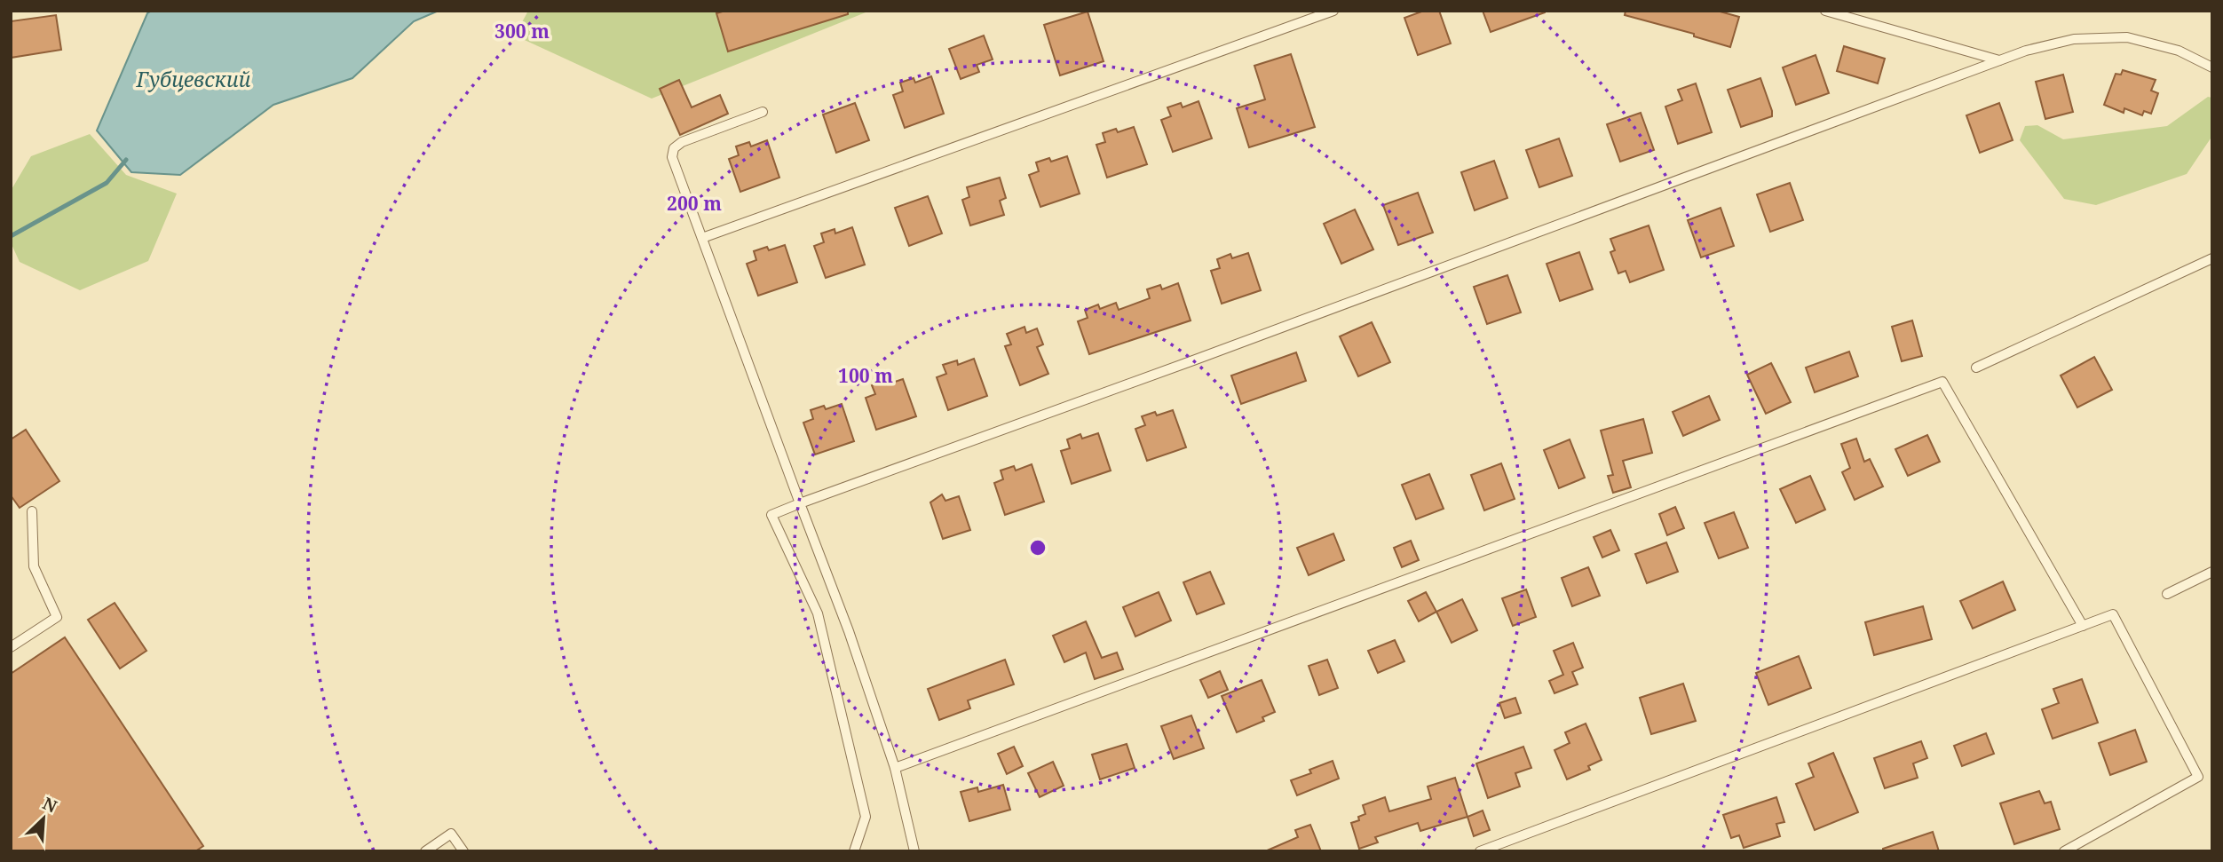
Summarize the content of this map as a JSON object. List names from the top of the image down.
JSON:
{
  "water": ["Губцевский"],
  "north": "top right",
  "rings": ["300 m", "200 m", "100 m"]
}
